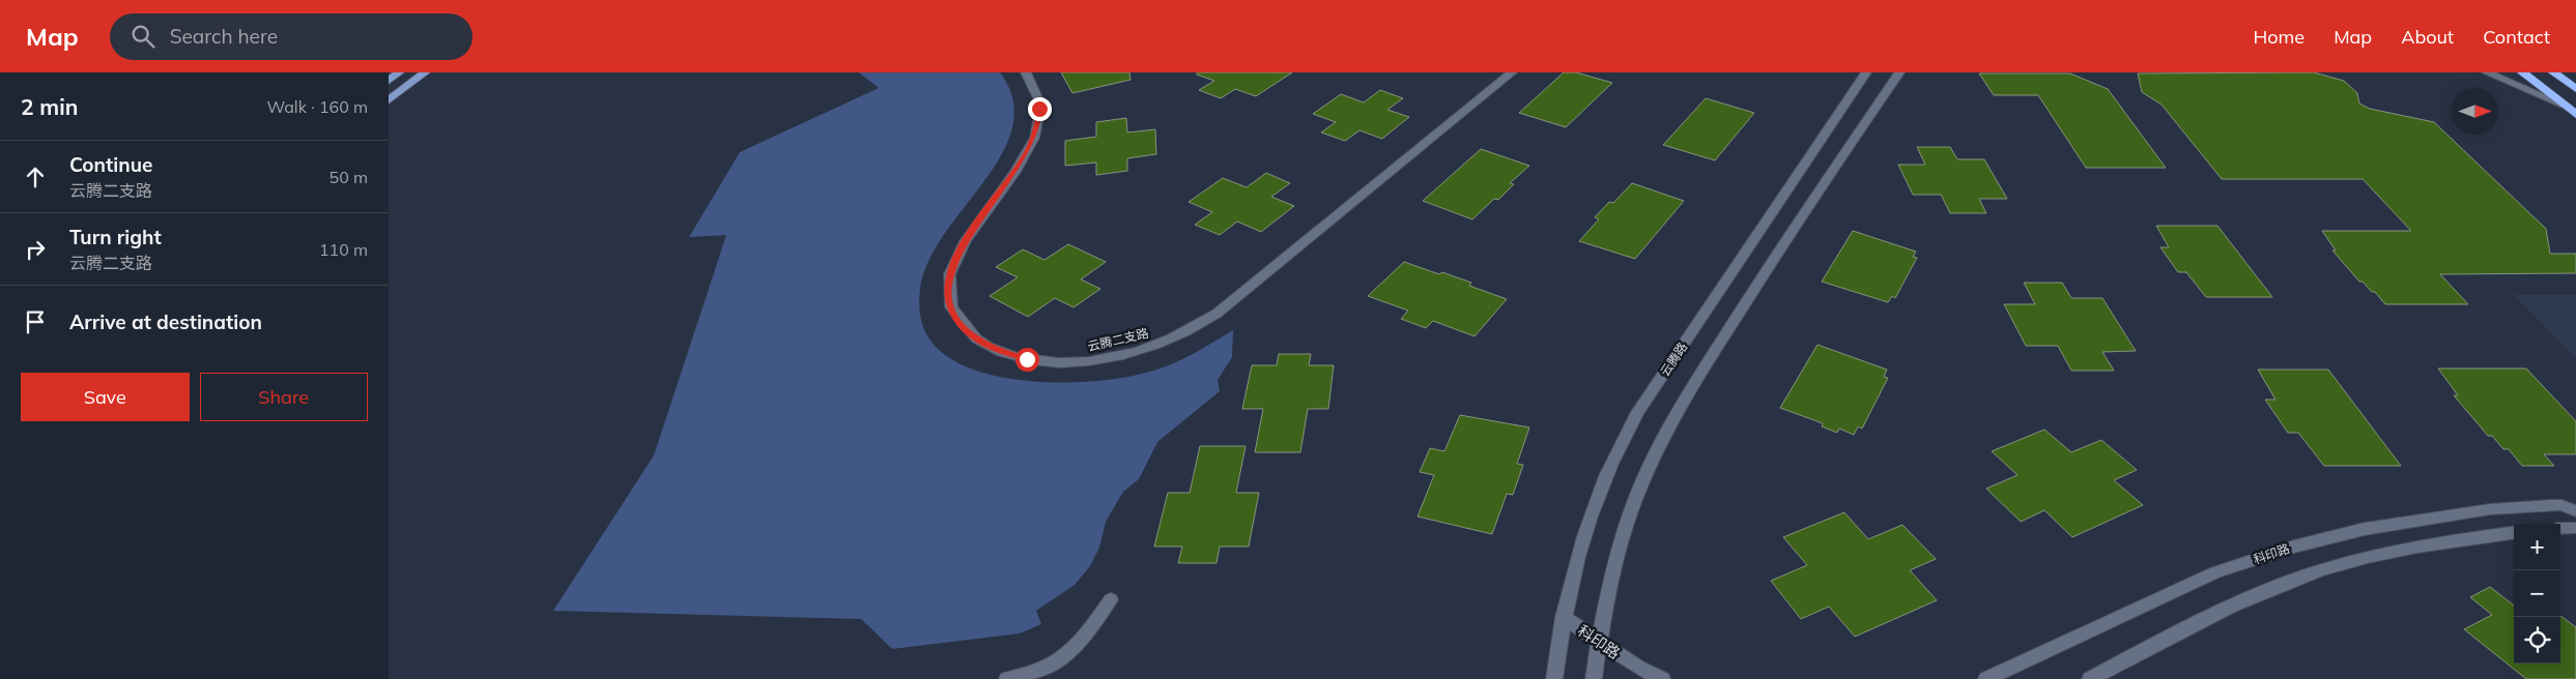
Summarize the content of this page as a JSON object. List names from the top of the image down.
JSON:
{
  "streets": {
    "street": ["云腾二支路", "云腾路", "科印路"]
  },
  "crossings": [
    ["云腾路", "科印路"]
  ],
  "north": "right",
  "page": {
    "header": "Map",
    "search": "Search here",
    "nav": [
      "Home",
      "Map",
      "About",
      "Contact"
    ],
    "heading": ["2 min", "Walk · 160 m"],
    "list": [
      ["Continue", "云腾二支路", "50 m"],
      ["Turn right", "云腾二支路", "110 m"],
      "Arrive at destination"
    ],
    "buttons": ["Save", "Share"],
    "map_buttons": ["+", "−"]
  }
}
